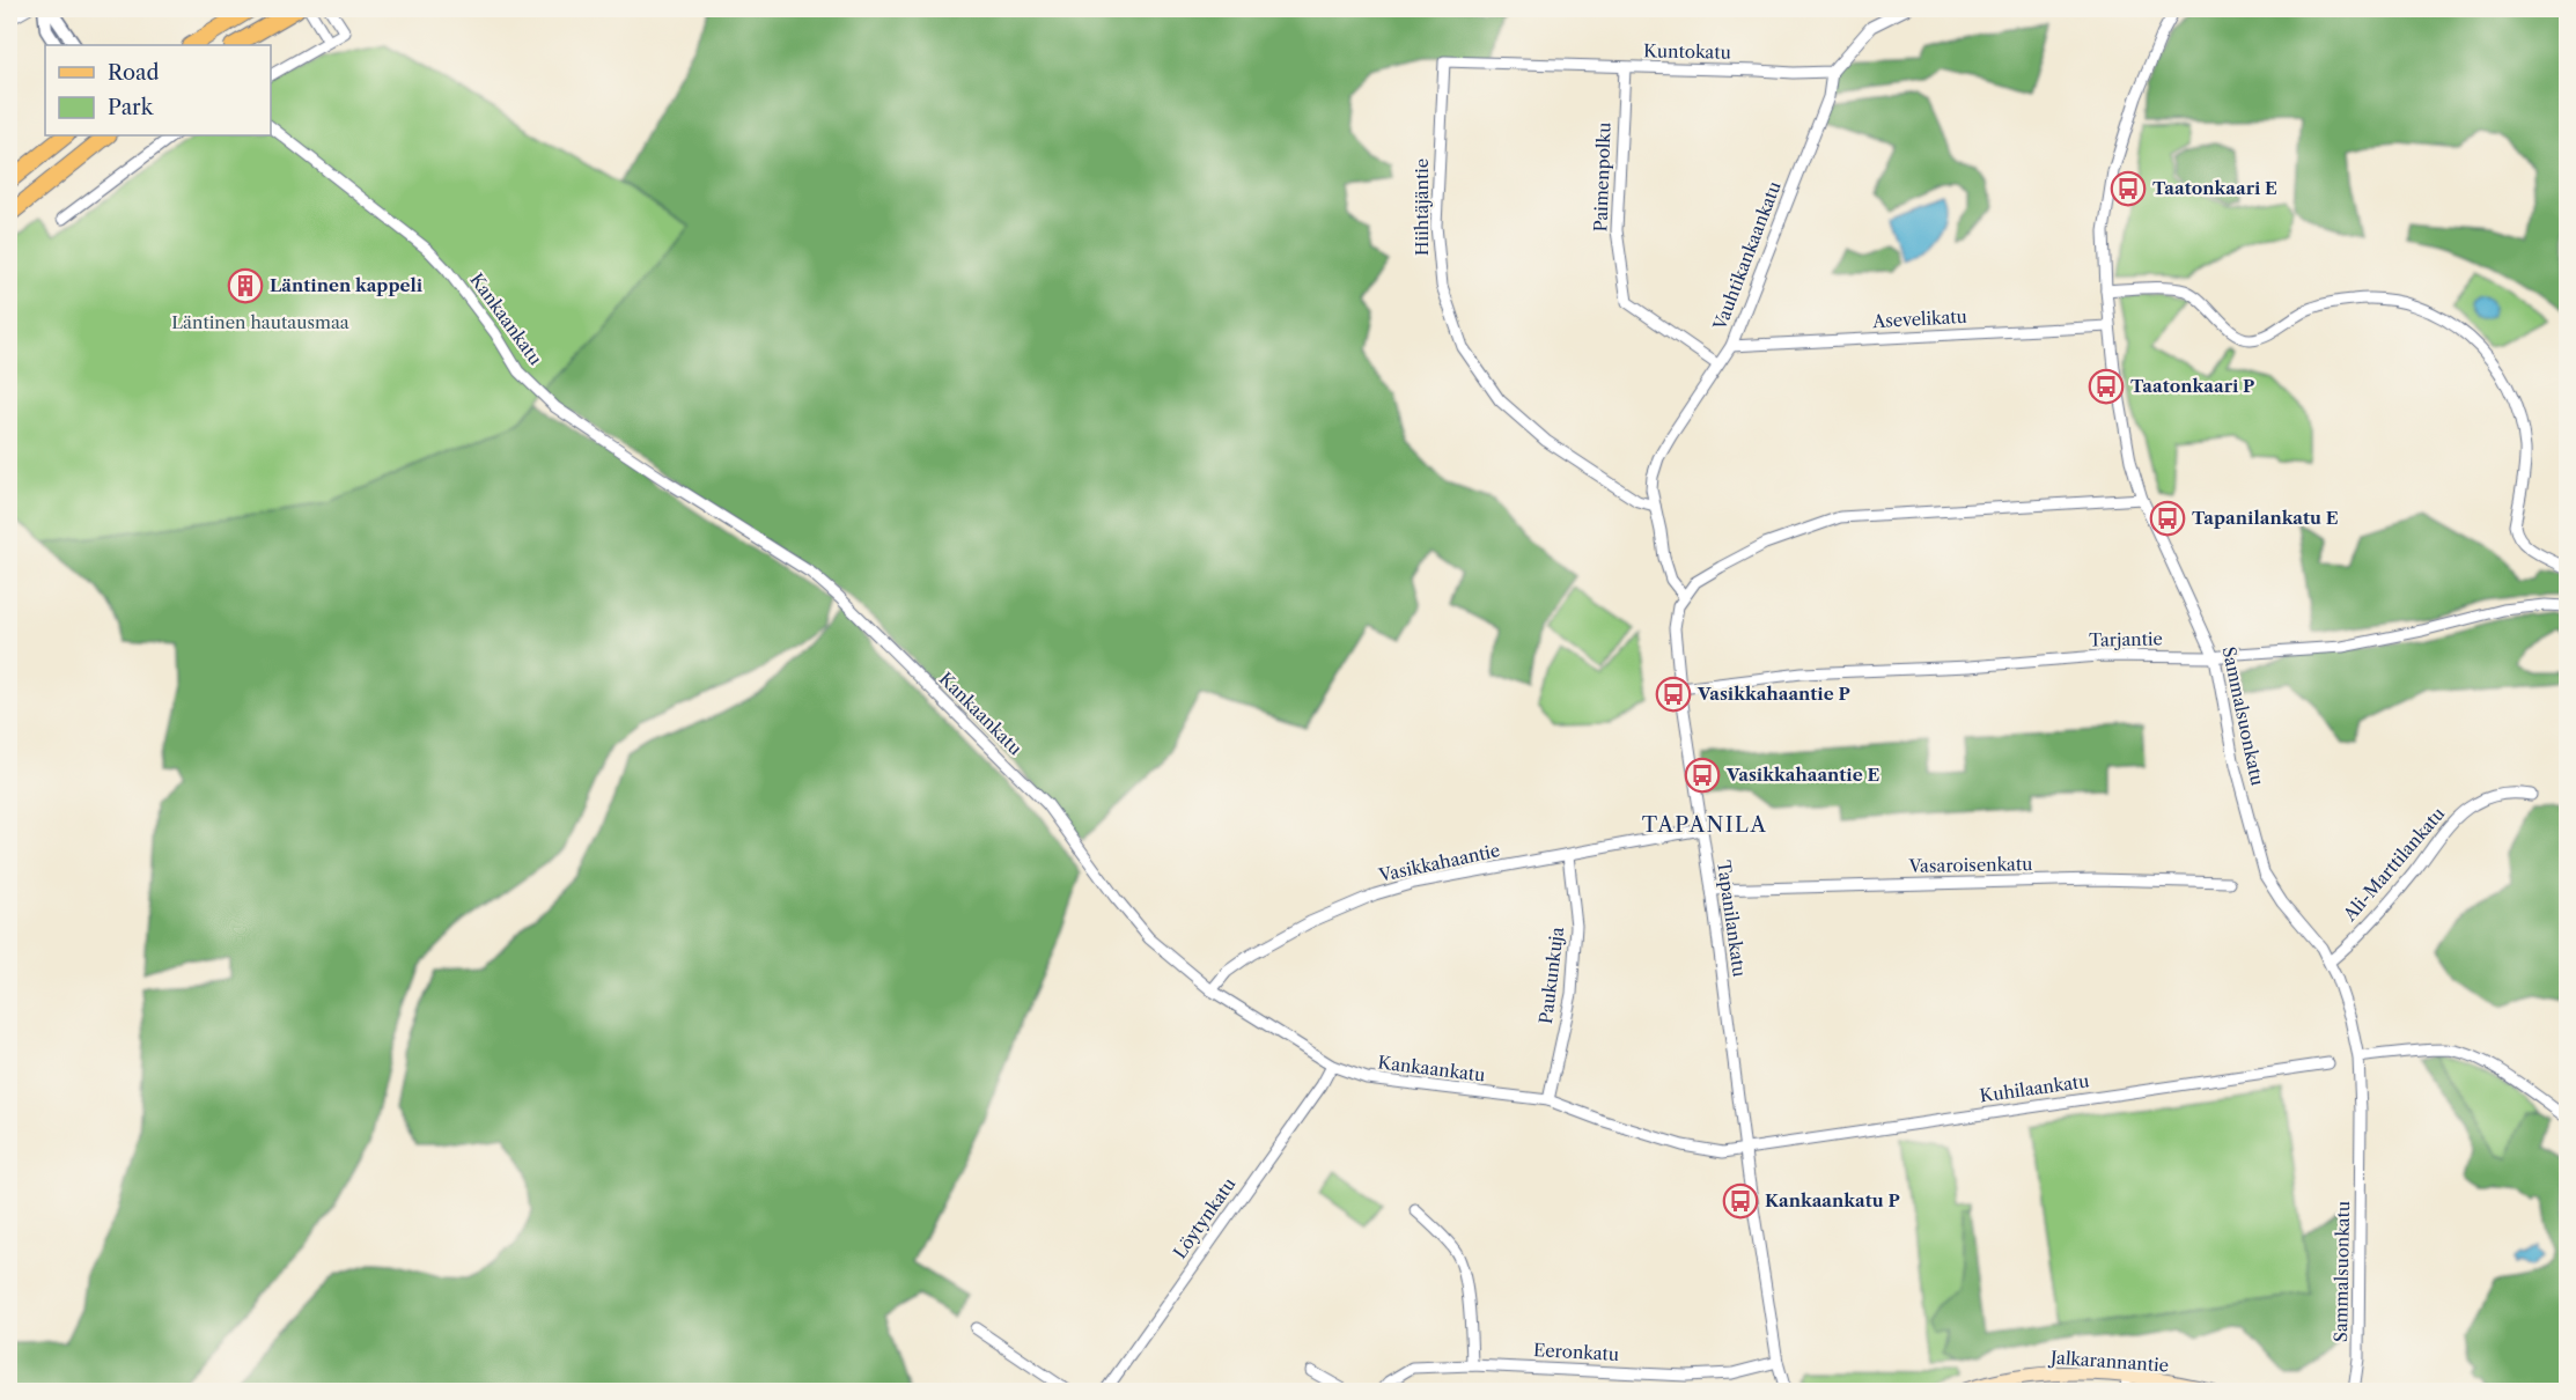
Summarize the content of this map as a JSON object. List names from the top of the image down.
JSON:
{
  "streets": {
    "main road": ["Jalkarannantie"],
    "street": [
      "Kuntokatu",
      "Paimenpolku",
      "Hiihtäjäntie",
      "Vauhtikankaankatu",
      "Kankaankatu",
      "Asevelikatu",
      "Tarjantie",
      "Sammalsuonkatu",
      "Vasikkahaantie",
      "Ali-Marttilankatu",
      "Vasaroisenkatu",
      "Tapanilankatu",
      "Paukunkuja",
      "Kuhilaankatu",
      "Löytynkatu",
      "Eeronkatu"
    ]
  },
  "crossings": [
    ["Kuntokatu", "Paimenpolku"],
    ["Kuntokatu", "Hiihtäjäntie"],
    ["Kuntokatu", "Vauhtikankaankatu"],
    ["Paimenpolku", "Vauhtikankaankatu"],
    ["Hiihtäjäntie", "Vauhtikankaankatu"],
    ["Vauhtikankaankatu", "Asevelikatu"],
    ["Vauhtikankaankatu", "Tapanilankatu"],
    ["Kankaankatu", "Vasikkahaantie"],
    ["Kankaankatu", "Tapanilankatu"],
    ["Kankaankatu", "Paukunkuja"],
    ["Kankaankatu", "Kuhilaankatu"],
    ["Kankaankatu", "Löytynkatu"],
    ["Asevelikatu", "Sammalsuonkatu"],
    ["Tarjantie", "Sammalsuonkatu"],
    ["Tarjantie", "Tapanilankatu"],
    ["Sammalsuonkatu", "Ali-Marttilankatu"],
    ["Vasikkahaantie", "Tapanilankatu"],
    ["Vasikkahaantie", "Paukunkuja"],
    ["Vasaroisenkatu", "Tapanilankatu"],
    ["Tapanilankatu", "Kuhilaankatu"],
    ["Tapanilankatu", "Eeronkatu"]
  ],
  "districts": ["TAPANILA"],
  "parks": ["Läntinen hautausmaa"],
  "places": {
    "bus stop": [
      "Taatonkaari E",
      "Taatonkaari P",
      "Tapanilankatu E",
      "Vasikkahaantie P",
      "Vasikkahaantie E",
      "Kankaankatu P"
    ],
    "building": ["Läntinen kappeli"]
  },
  "legend": ["Road", "Park"]
}
